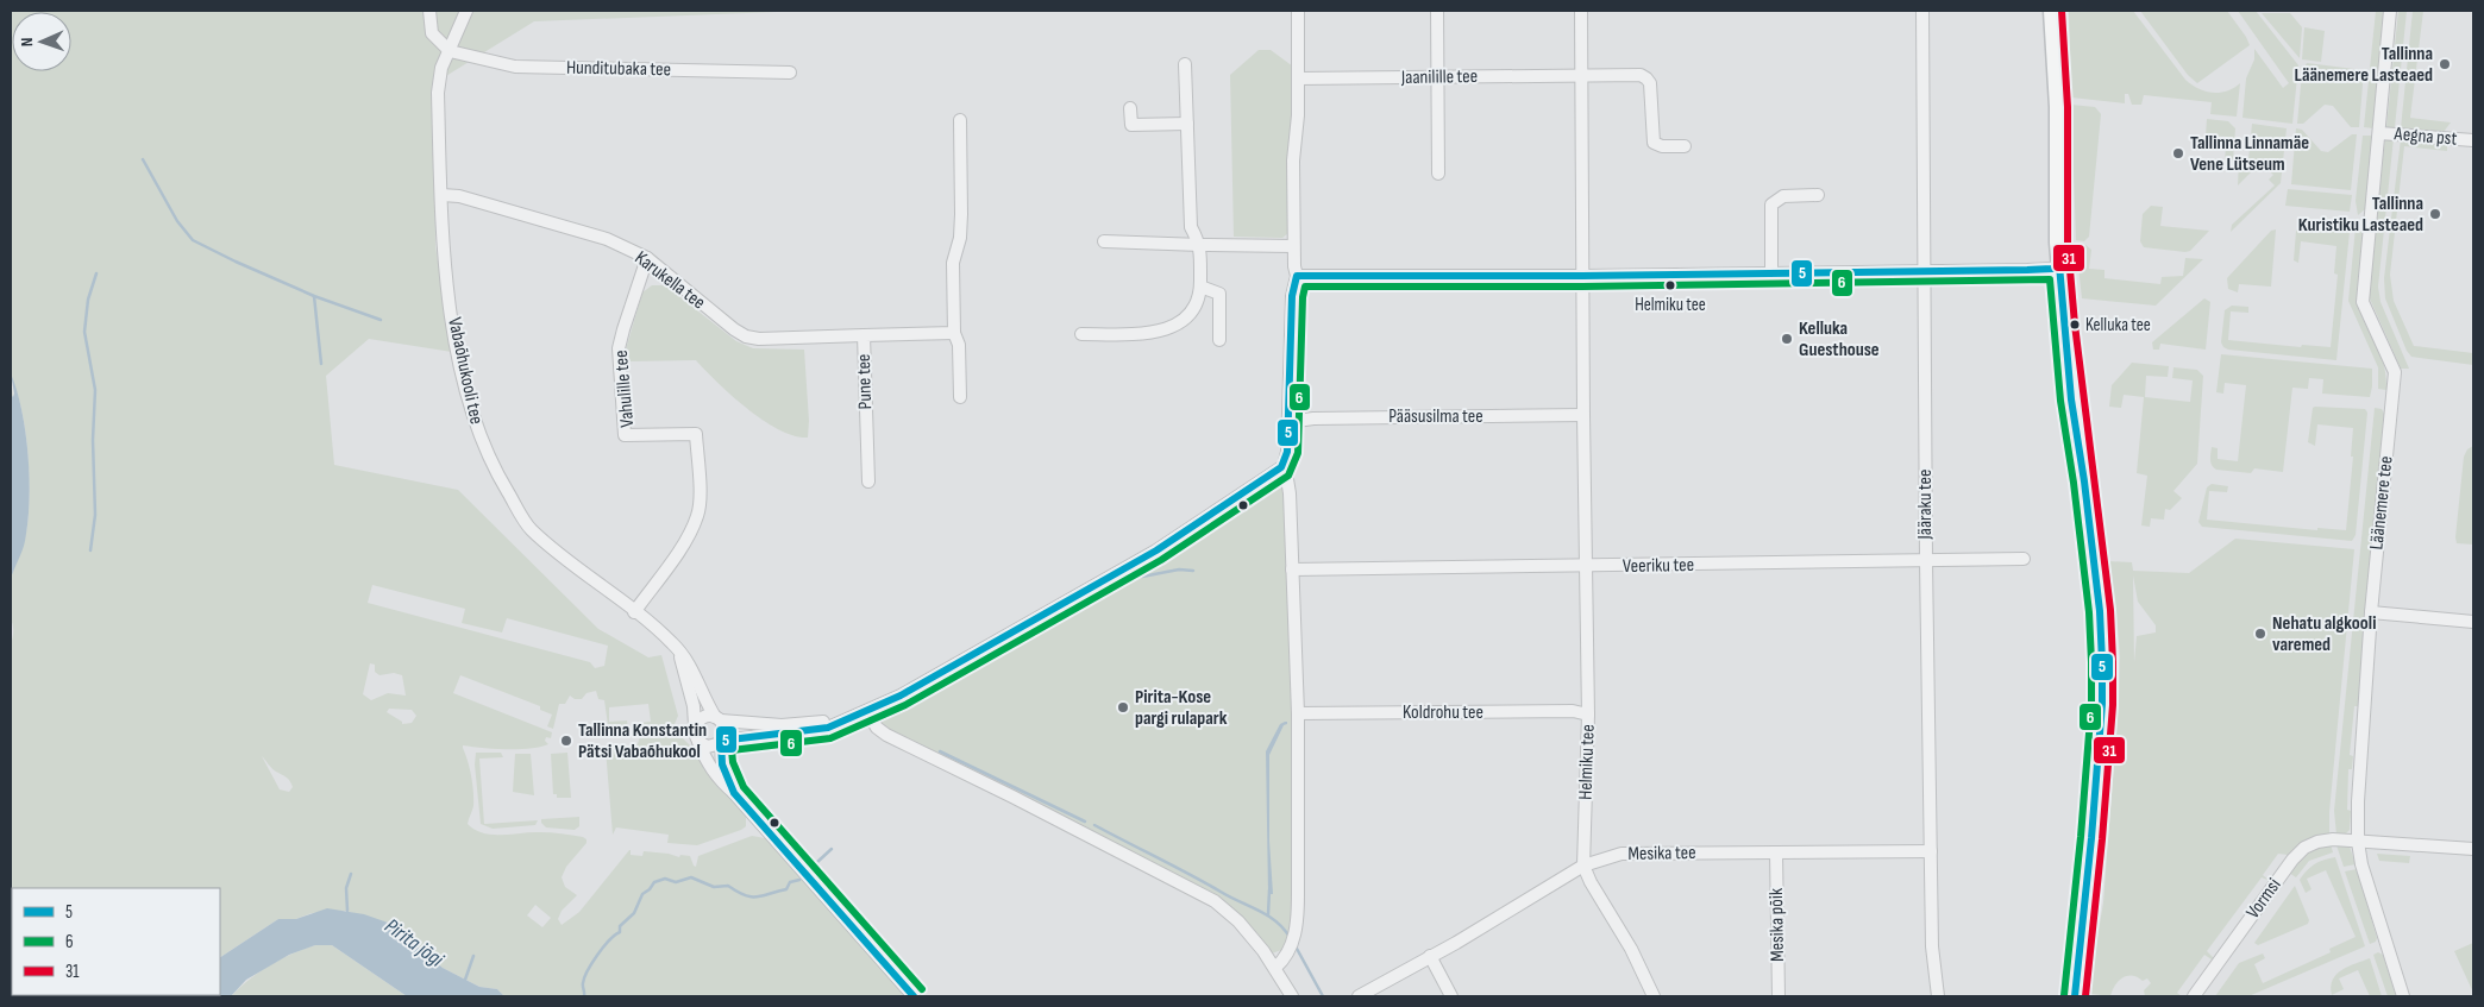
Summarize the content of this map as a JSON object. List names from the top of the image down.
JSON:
{
  "streets": {
    "street": [
      "Hunditubaka tee",
      "Jaanilille tee",
      "Aegna pst",
      "Karukella tee",
      "Vabaõhukooli tee",
      "Pune tee",
      "Vahulille tee",
      "Pääsusilma tee",
      "Läänemere tee",
      "Jääraku tee",
      "Veeriku tee",
      "Koldrohu tee",
      "Helmiku tee",
      "Mesika tee",
      "Vormsi",
      "Mesika põik"
    ]
  },
  "crossings": [
    ["Hunditubaka tee", "Vabaõhukooli tee"],
    ["Jaanilille tee", "Helmiku tee"],
    ["Aegna pst", "Läänemere tee"],
    ["Karukella tee", "Vabaõhukooli tee"],
    ["Karukella tee", "Pune tee"],
    ["Karukella tee", "Vahulille tee"],
    ["Vabaõhukooli tee", "Vahulille tee"],
    ["Pääsusilma tee", "Helmiku tee"],
    ["Läänemere tee", "Vormsi"],
    ["Jääraku tee", "Veeriku tee"],
    ["Jääraku tee", "Mesika tee"],
    ["Veeriku tee", "Helmiku tee"],
    ["Koldrohu tee", "Helmiku tee"],
    ["Helmiku tee", "Mesika tee"],
    ["Mesika tee", "Mesika põik"]
  ],
  "water": ["Pirita jõgi"],
  "places": [
    "Tallinna Läänemere Lasteaed",
    "Tallinna Linnamäe Vene Lütseum",
    "Tallinna Kuristiku Lasteaed",
    "Helmiku tee",
    "Kelluka tee",
    "Kelluka Guesthouse",
    "Nehatu algkooli varemed",
    "Pirita-Kose pargi rulapark",
    "Tallinna Konstantin Pätsi Vabaõhukool"
  ],
  "lines": ["transit line 31", "transit line 5", "transit line 6"],
  "legend": ["5", "6", "31"],
  "north": "left"
}
